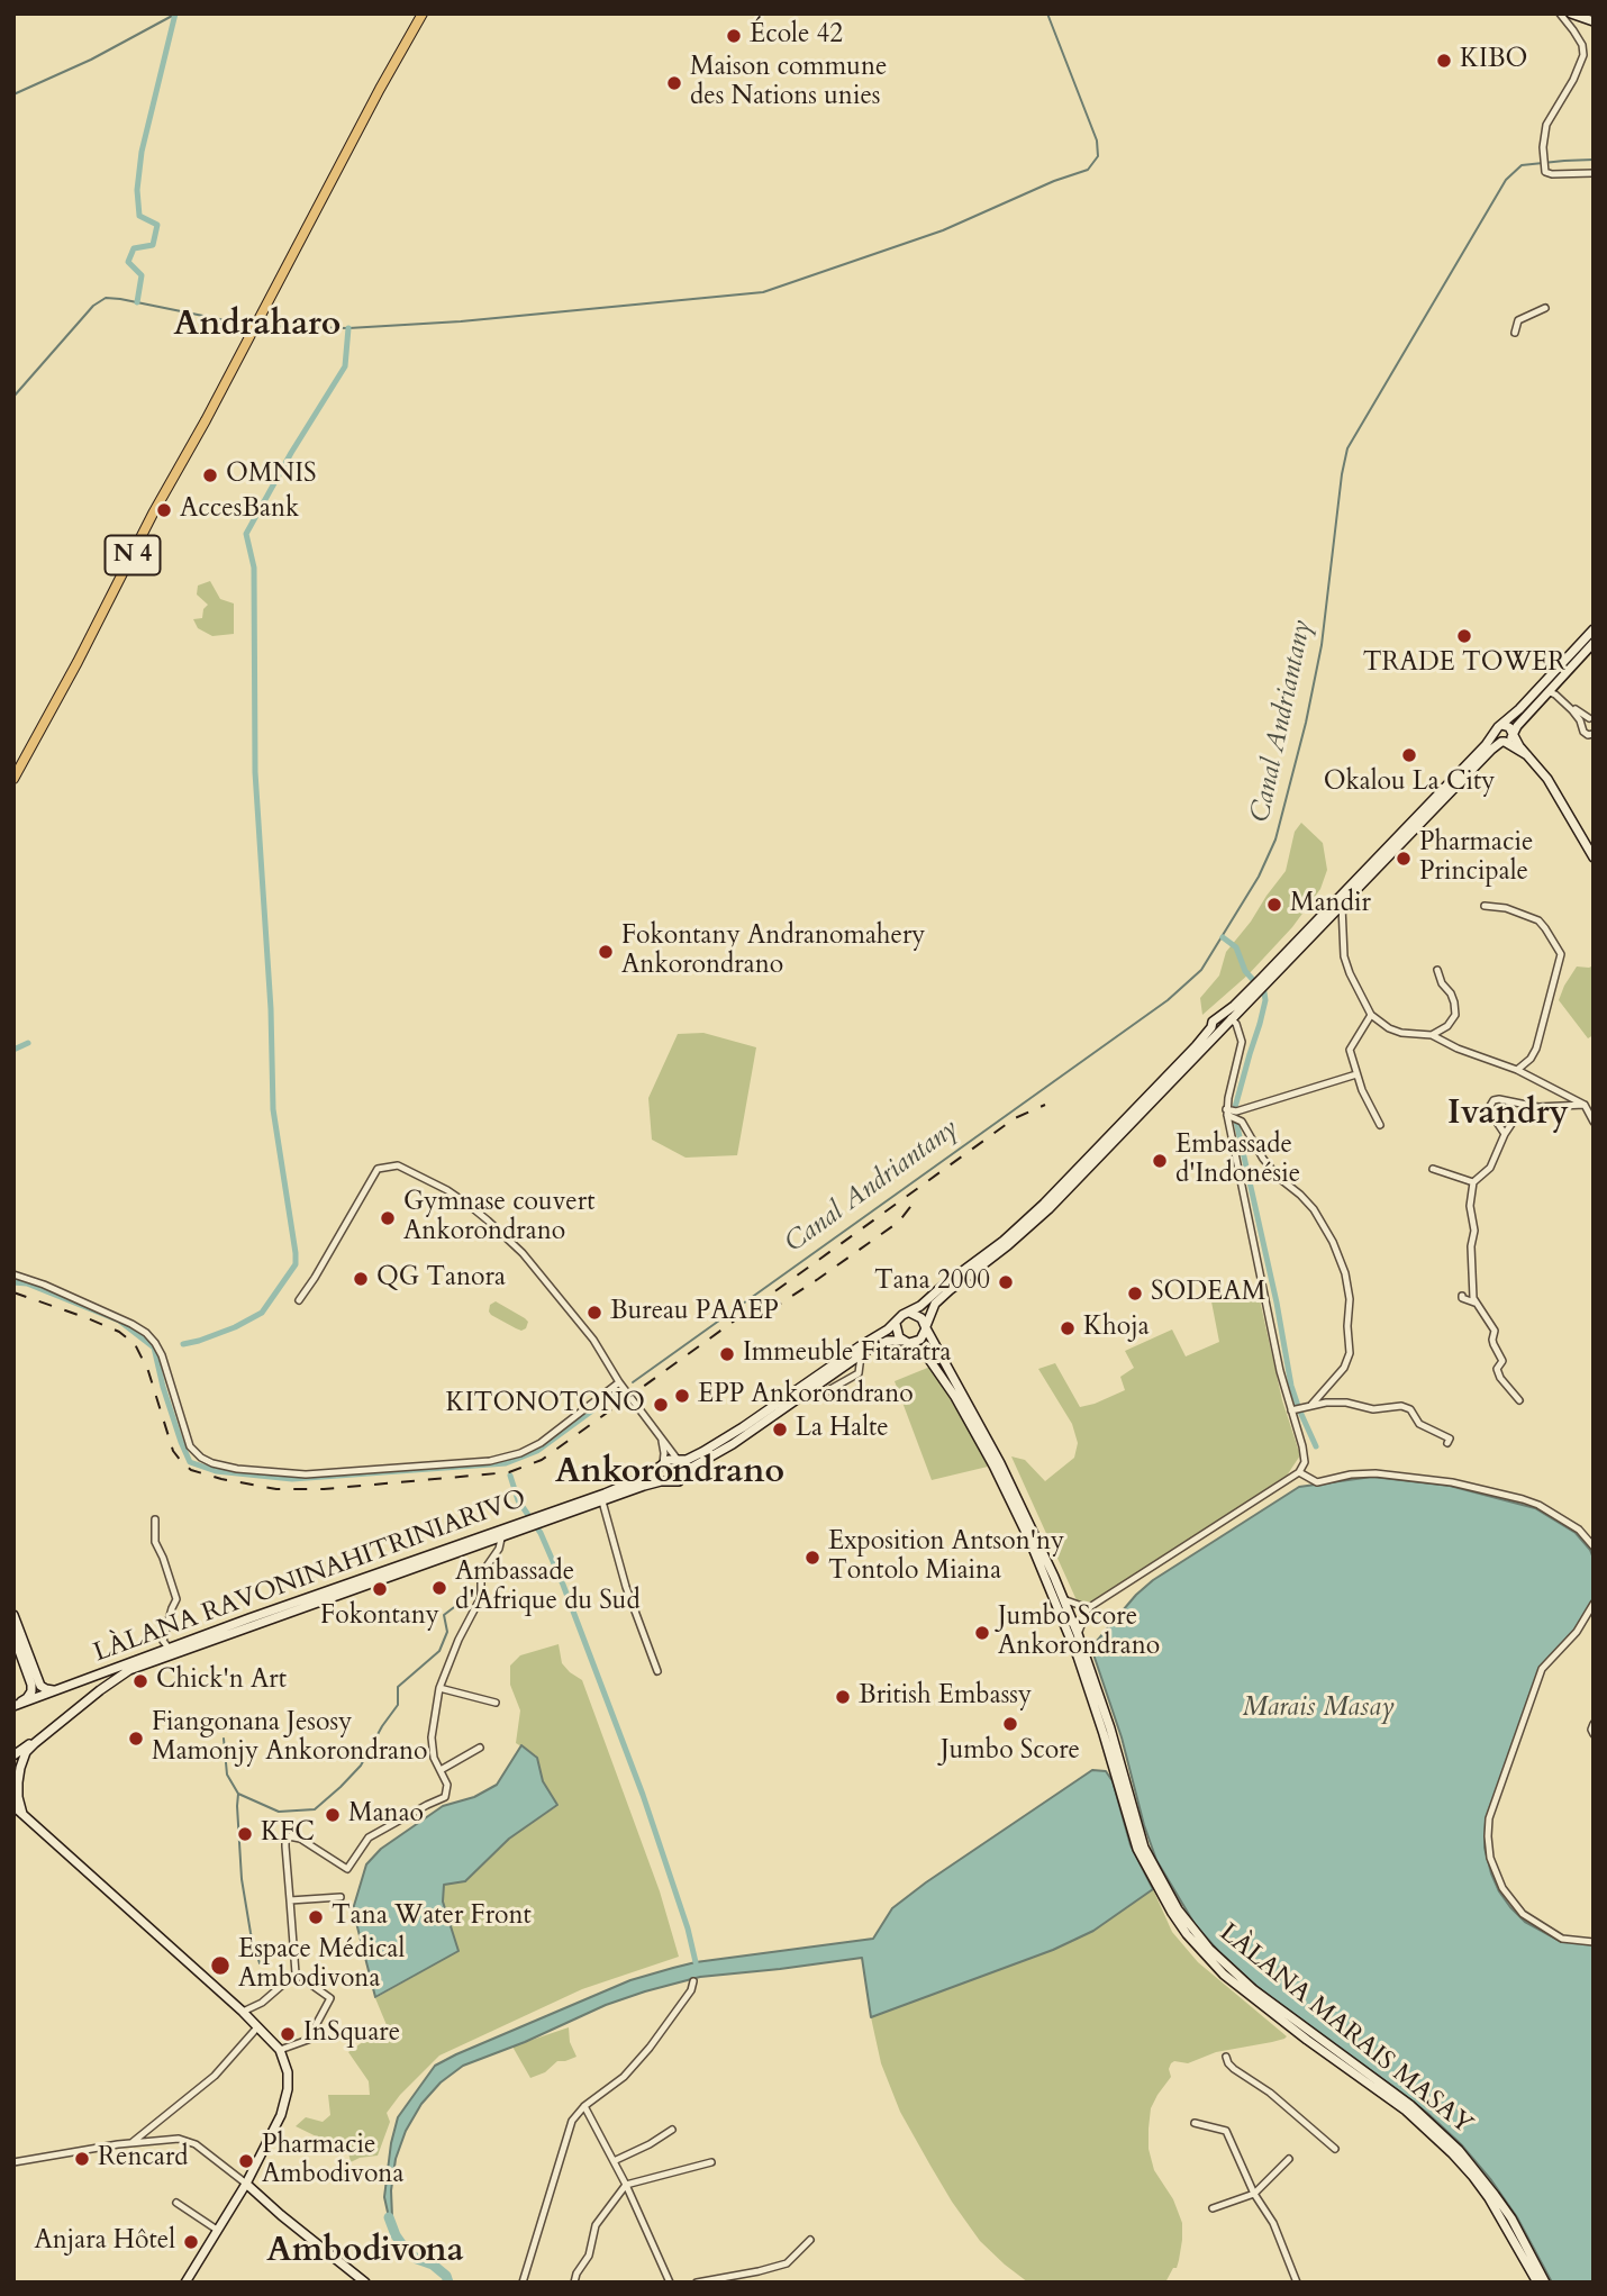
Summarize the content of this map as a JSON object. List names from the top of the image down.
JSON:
{
  "streets": {
    "main road": ["N 4", "LÀLANA RAVONINAHITRINIARIVO", "LÀLANA MARAIS MASAY"]
  },
  "crossings": [
    ["LÀLANA RAVONINAHITRINIARIVO", "LÀLANA MARAIS MASAY"]
  ],
  "districts": [
    "Andraharo",
    "Ivandry",
    "Ankorondrano",
    "Ambodivona"
  ],
  "water": ["Canal Andriantany", "Marais Masay"],
  "places": [
    "École 42",
    "KIBO",
    "Maison commune des Nations unies",
    "OMNIS",
    "AccesBank",
    "TRADE TOWER",
    "Okalou La City",
    "Pharmacie Principale",
    "Mandir",
    "Fokontany Andranomahery Ankorondrano",
    "Embassade d'Indonésie",
    "Gymnase couvert Ankorondrano",
    "QG Tanora",
    "Tana 2000",
    "SODEAM",
    "Bureau PAAEP",
    "Khoja",
    "Immeuble Fitaratra",
    "EPP Ankorondrano",
    "KITONOTONO",
    "La Halte",
    "Exposition Antson'ny Tontolo Miaina",
    "Ambassade d'Afrique du Sud",
    "Fokontany",
    "Jumbo Score Ankorondrano",
    "Chick'n Art",
    "British Embassy",
    "Jumbo Score",
    "Fiangonana Jesosy Mamonjy Ankorondrano",
    "Manao",
    "KFC",
    "Tana Water Front",
    "Espace Médical Ambodivona",
    "InSquare",
    "Rencard",
    "Pharmacie Ambodivona",
    "Anjara Hôtel"
  ]
}
